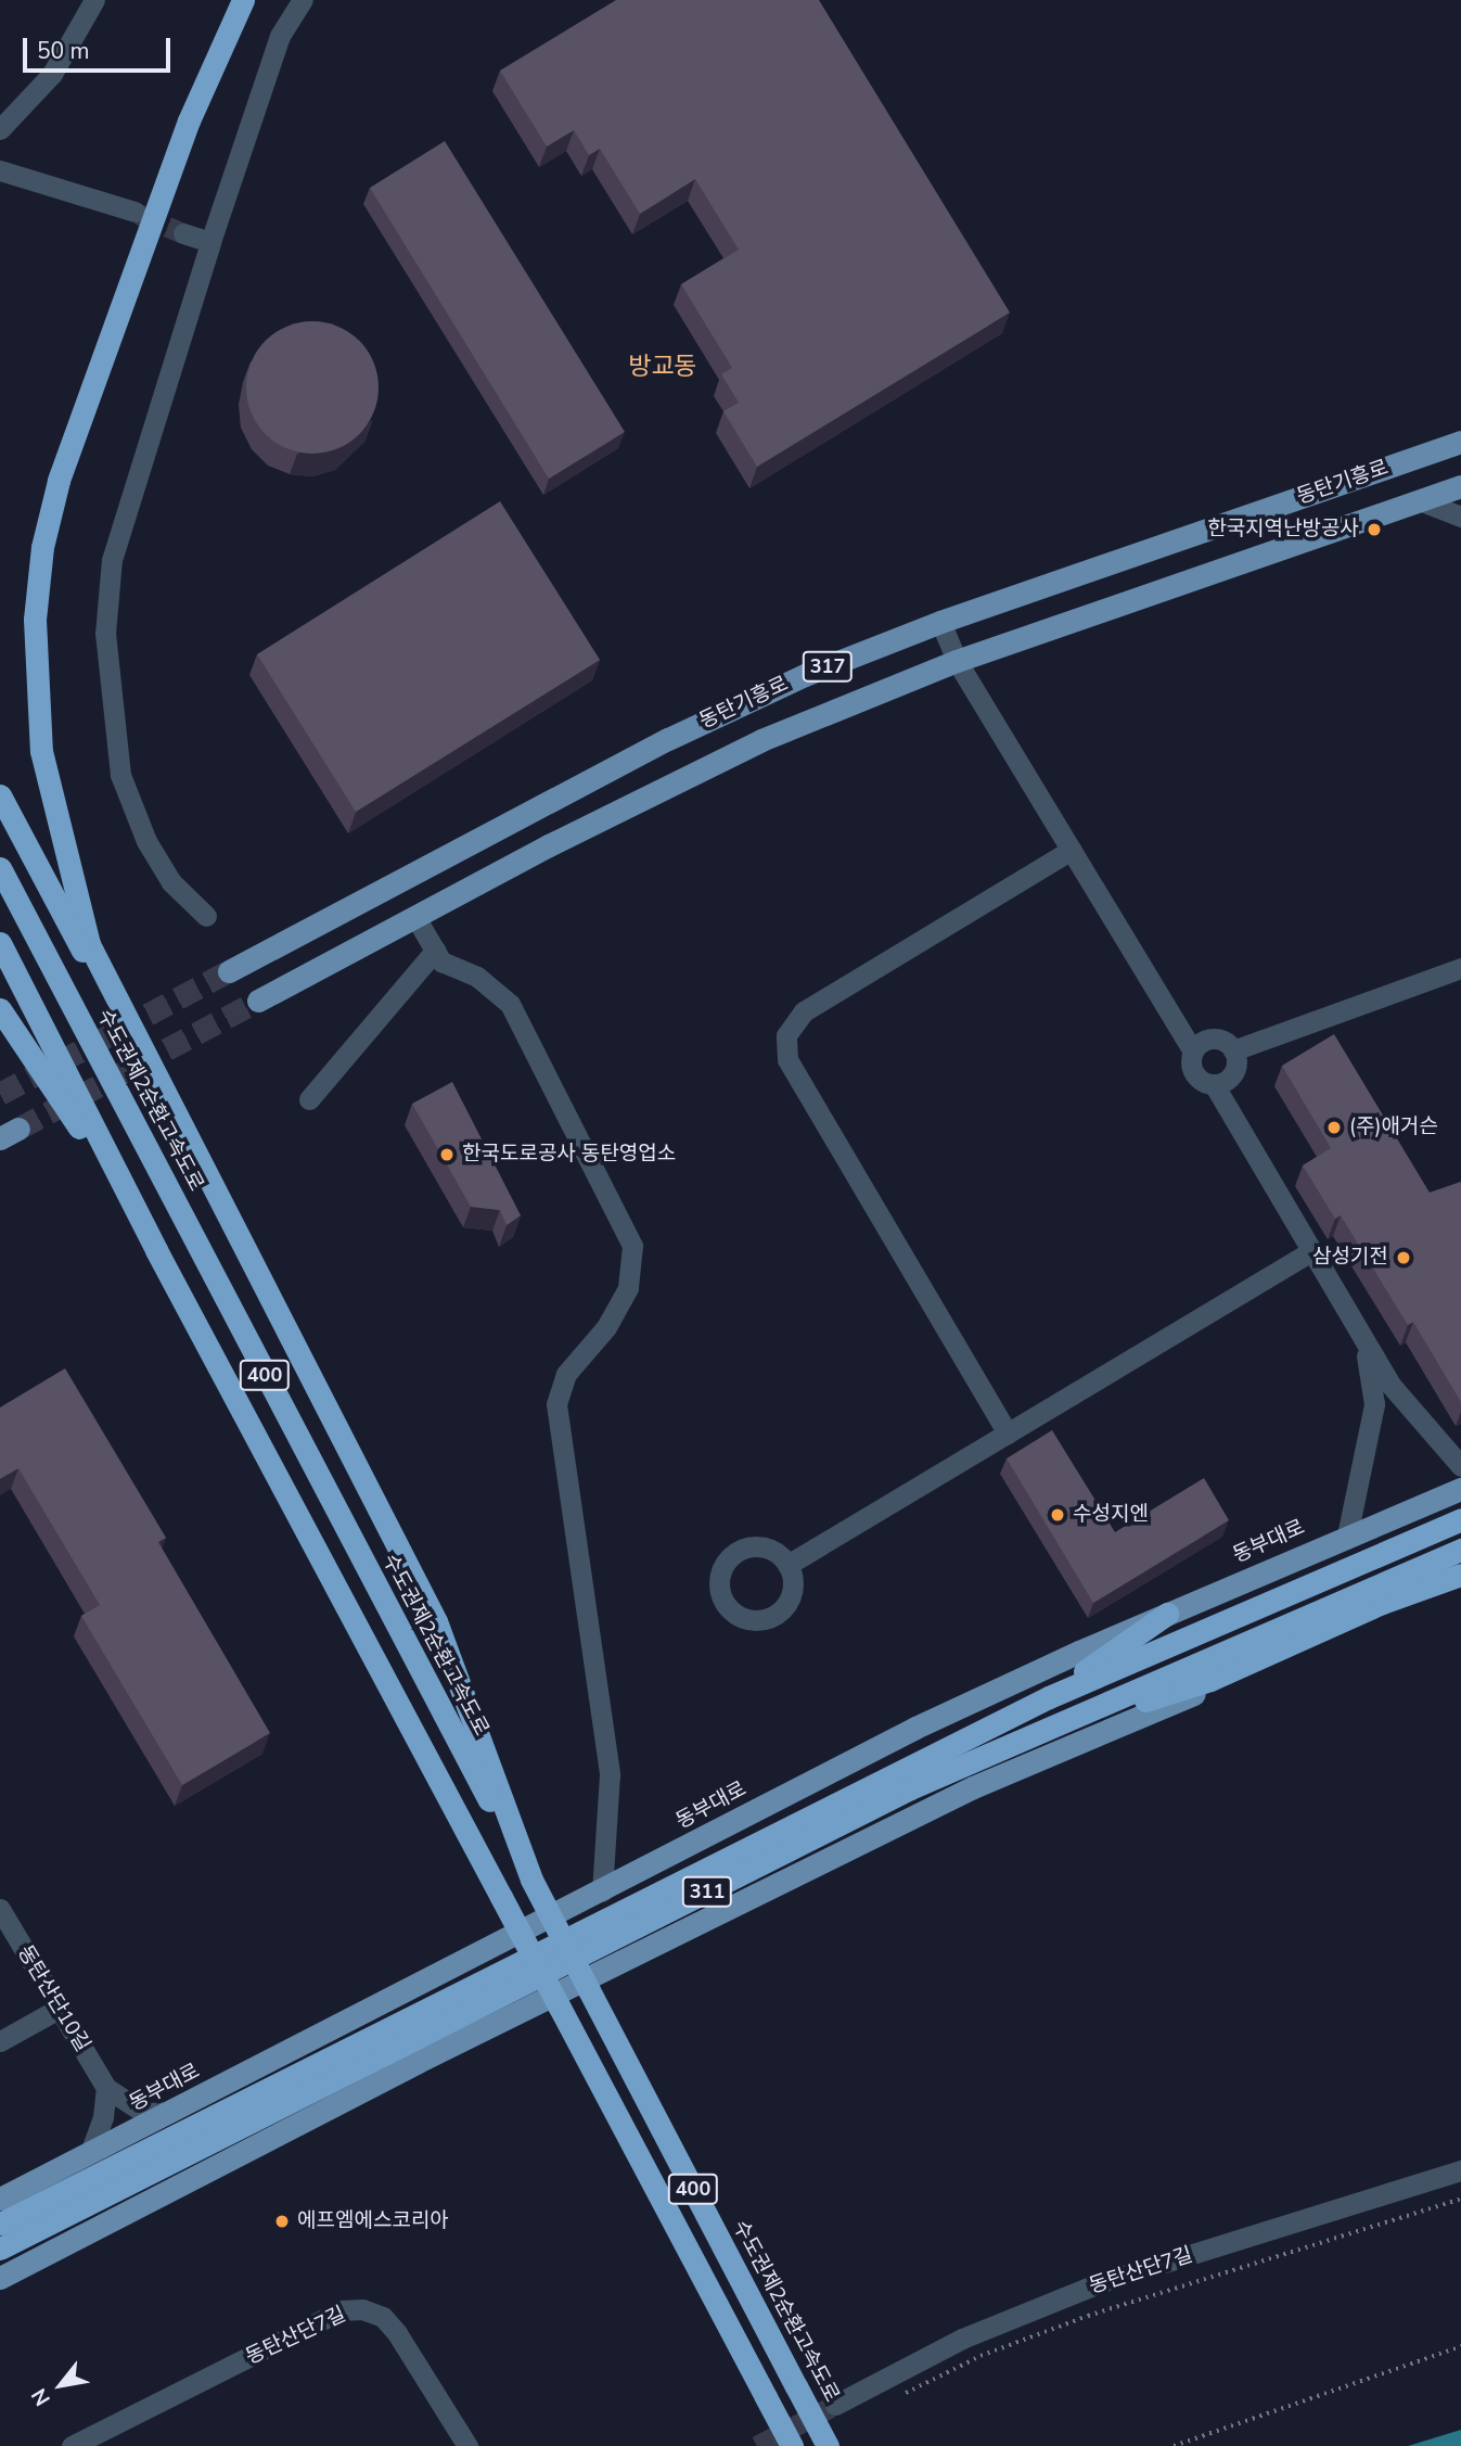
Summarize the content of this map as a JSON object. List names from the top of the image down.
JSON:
{
  "streets": {
    "highway": ["수도권제2순환고속도로", "400", "311"],
    "main road": ["동탄기흥로", "317", "동부대로"],
    "street": ["동탄산단10길", "동탄산단7길"]
  },
  "districts": ["방교동"],
  "places": [
    "한국지역난방공사",
    "(주)애거슨",
    "한국도로공사 동탄영업소",
    "삼성기전",
    "수성지엔",
    "에프엠에스코리아"
  ],
  "scale_bar": "50 m",
  "north": "bottom left"
}
